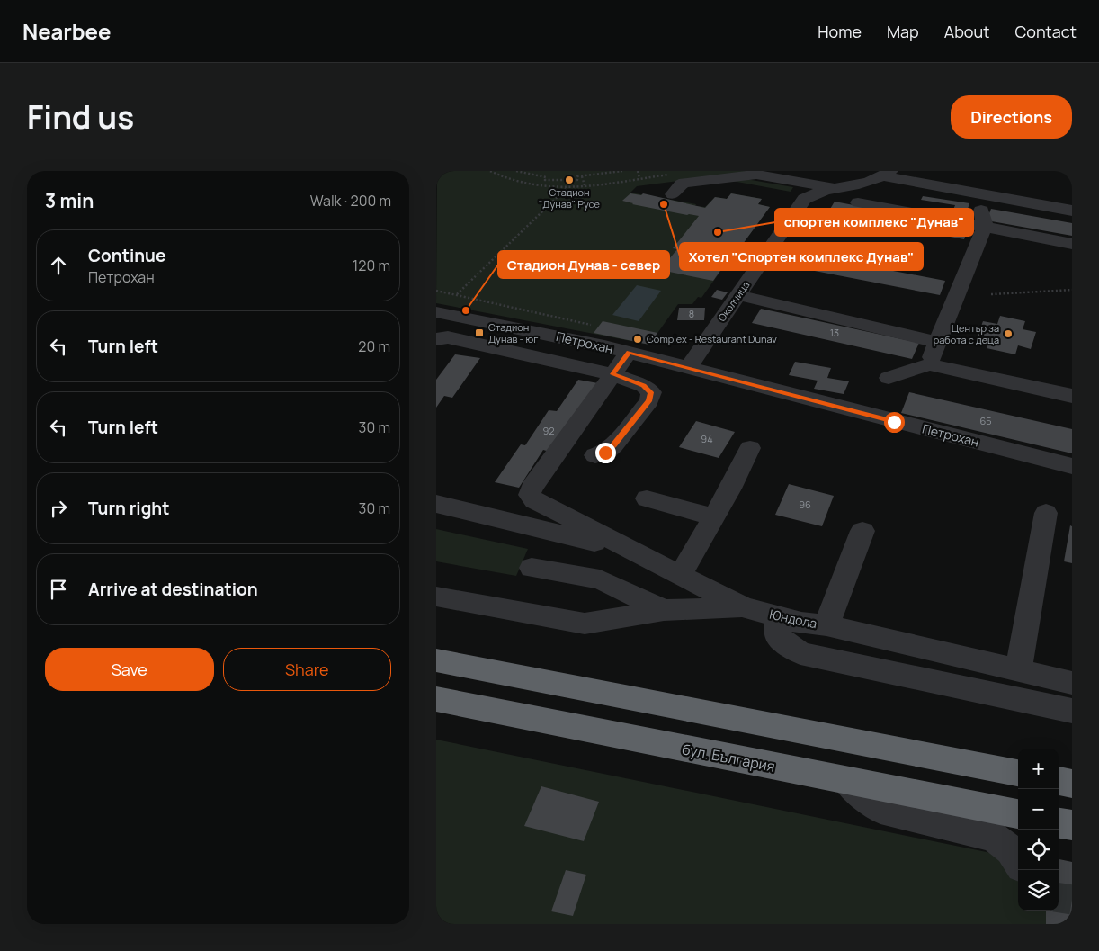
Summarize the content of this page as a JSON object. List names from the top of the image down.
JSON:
{
  "streets": {
    "highway": ["бул. България"],
    "street": ["Околчица", "Петрохан", "Юндола"]
  },
  "crossings": [
    ["Околчица", "Петрохан"]
  ],
  "places": {
    "other": [
      "Стадион \"Дунав\" Русе",
      "Хотел \"Спортен комплекс Дунав\"",
      "спортен комплекс \"Дунав\"",
      "Стадион Дунав - север",
      "Център за работа с деца",
      "Complex - Restaurant Dunav"
    ],
    "transit": ["Стадион Дунав - юг"]
  },
  "house_numbers": [
    "8",
    "13",
    "65",
    "92",
    "94",
    "96"
  ],
  "page": {
    "header": "Nearbee",
    "nav": [
      "Home",
      "Map",
      "About",
      "Contact"
    ],
    "title": "Find us",
    "buttons": [
      "Directions",
      ["Save", "Share"]
    ],
    "heading": ["3 min", "Walk · 200 m"],
    "list": [
      ["Continue", "Петрохан", "120 m"],
      ["Turn left", "20 m"],
      ["Turn left", "30 m"],
      ["Turn right", "30 m"],
      "Arrive at destination"
    ],
    "map_buttons": ["+", "−"]
  }
}
